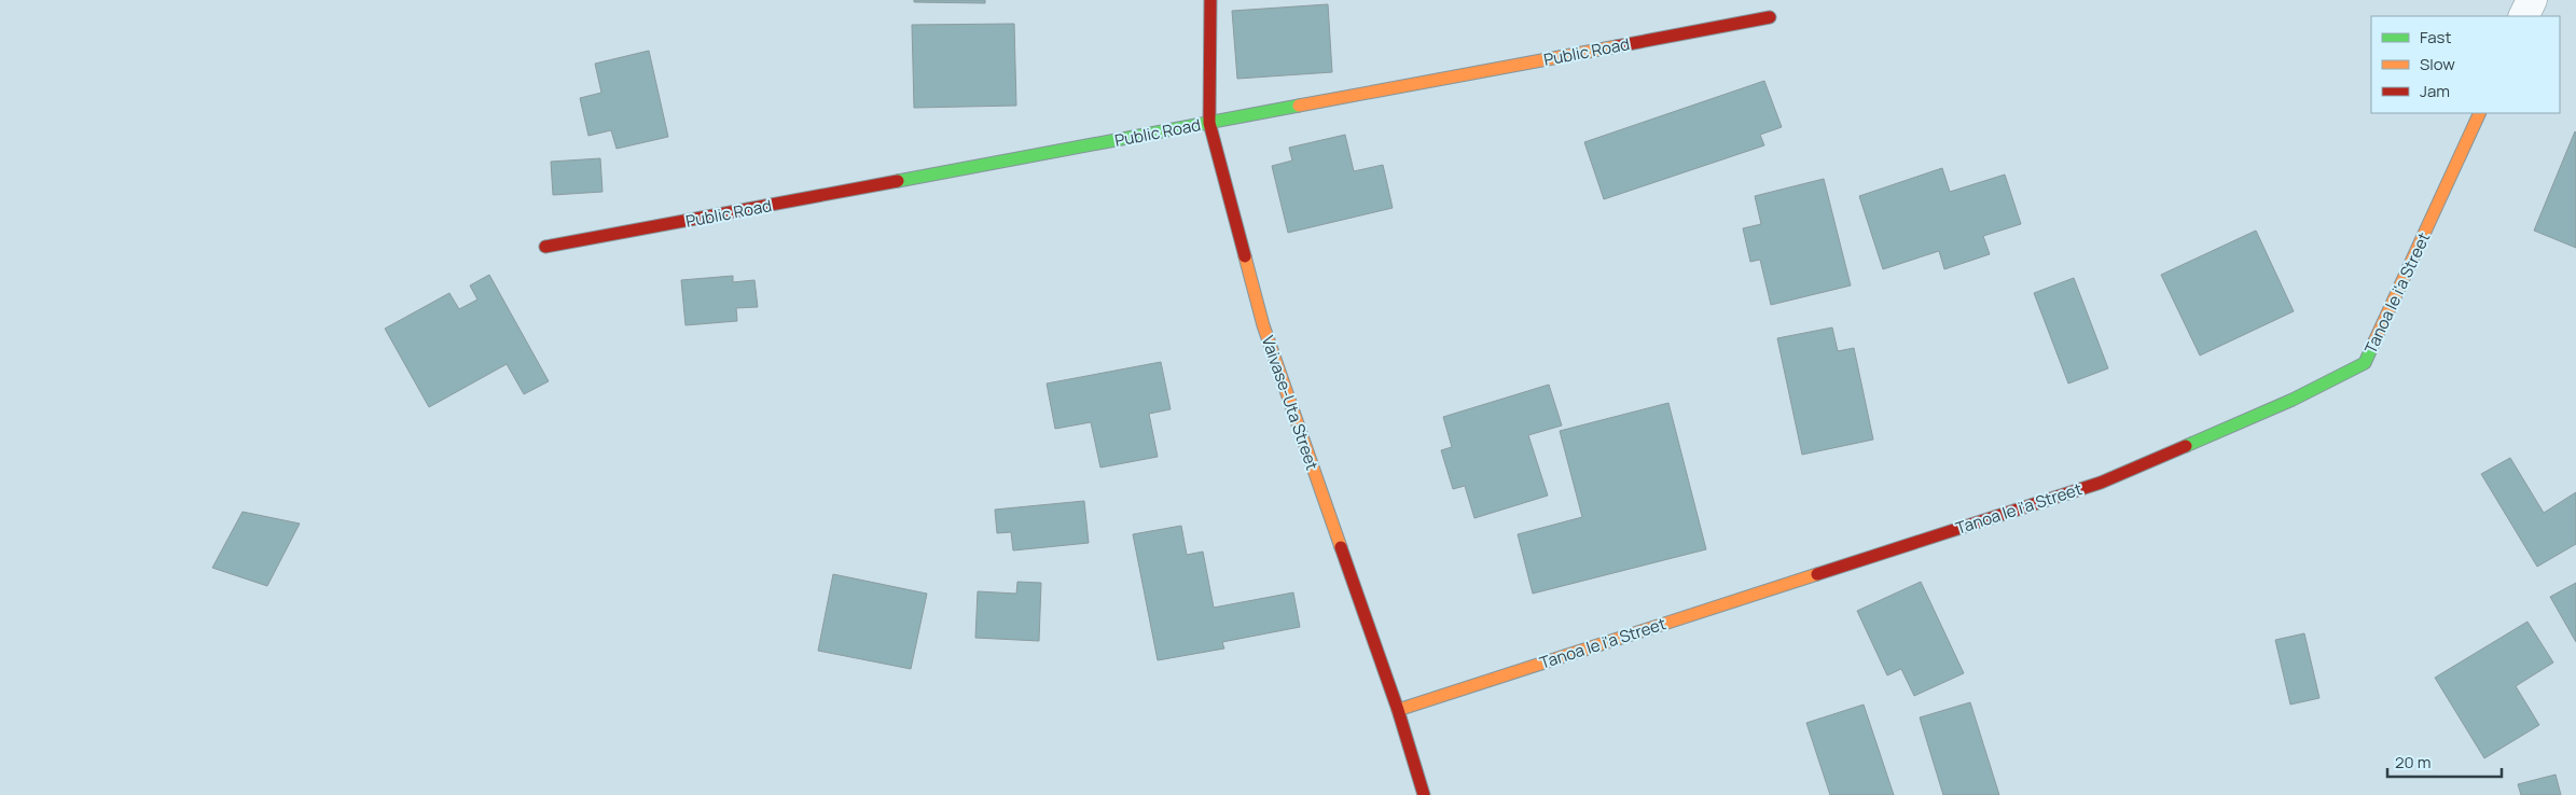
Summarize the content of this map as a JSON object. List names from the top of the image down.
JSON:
{
  "streets": {
    "street": ["Public Road", "Tanoa le i'a Street", "Vaivase-Uta Street"]
  },
  "crossings": [
    ["Public Road", "Vaivase-Uta Street"],
    ["Tanoa le i'a Street", "Vaivase-Uta Street"]
  ],
  "legend": ["Fast", "Slow", "Jam"],
  "scale_bar": "20 m"
}
